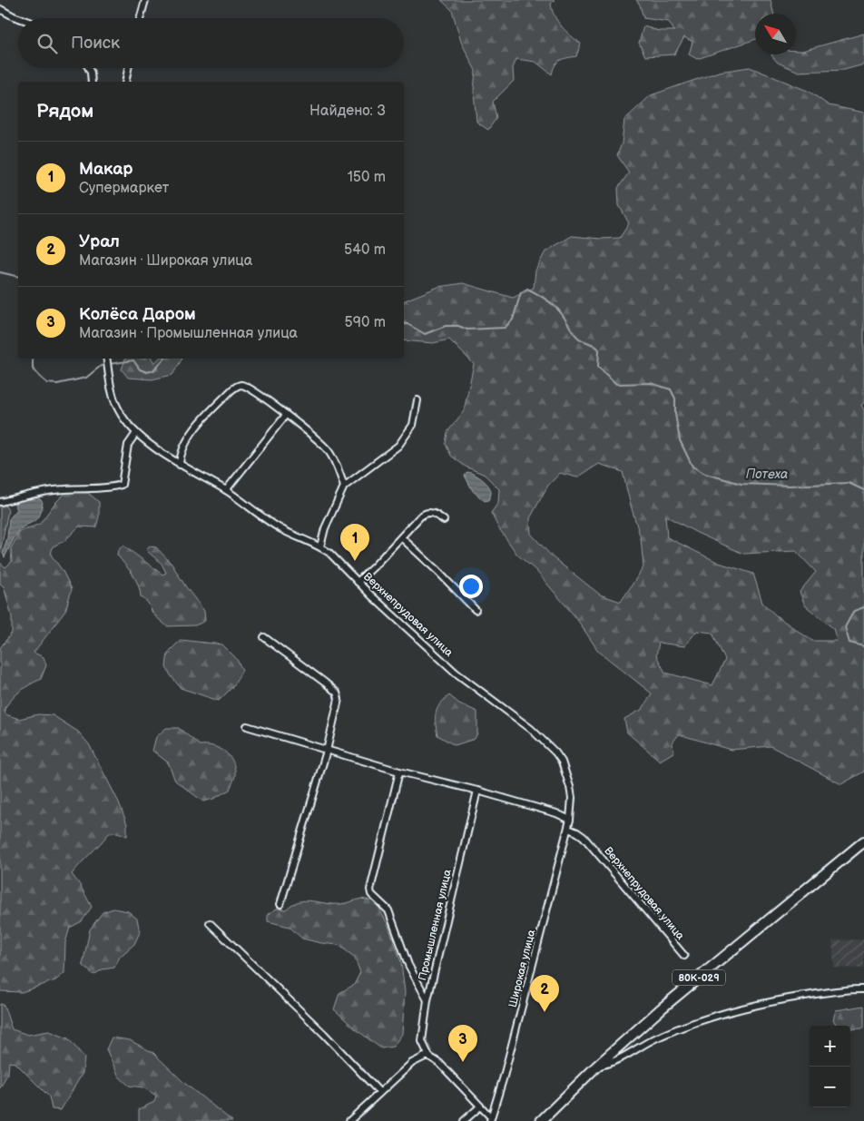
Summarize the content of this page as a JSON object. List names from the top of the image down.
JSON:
{
  "streets": {
    "main road": ["80К-029"],
    "street": ["Верхнепрудовая улица", "Промышленная улица", "Широкая улица"]
  },
  "crossings": [
    ["Верхнепрудовая улица", "Широкая улица"]
  ],
  "water": ["Потеха"],
  "north": "top left",
  "page": {
    "search": "Поиск",
    "heading": ["Рядом", "Найдено: 3"],
    "list": [
      {
        "mark": "1",
        "name": "Макар",
        "note": "Супермаркет",
        "value": "150 m"
      },
      {
        "mark": "2",
        "name": "Урал",
        "note": "Магазин · Широкая улица",
        "value": "540 m"
      },
      {
        "mark": "3",
        "name": "Колёса Даром",
        "note": "Магазин · Промышленная улица",
        "value": "590 m"
      }
    ],
    "pins": ["1", "2", "3"],
    "map_buttons": ["+", "−"]
  }
}
